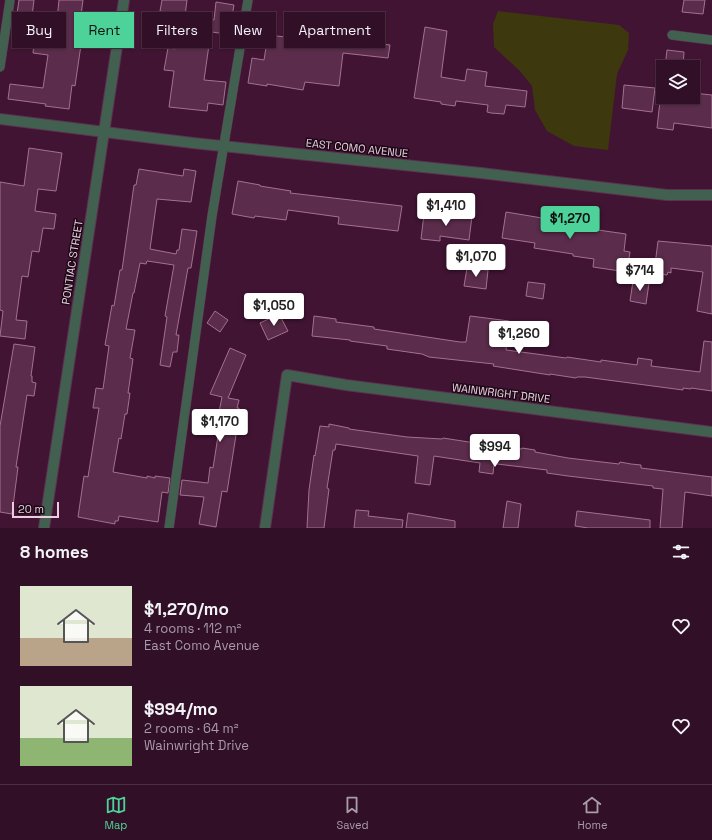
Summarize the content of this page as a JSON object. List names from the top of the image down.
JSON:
{
  "streets": {
    "street": ["EAST COMO AVENUE", "PONTIAC STREET", "WAINWRIGHT DRIVE"]
  },
  "crossings": [
    ["EAST COMO AVENUE", "PONTIAC STREET"]
  ],
  "scale_bar": "20 m",
  "page": {
    "chip": [
      "Buy",
      "Rent",
      "Filters",
      "New",
      "Apartment"
    ],
    "price": [
      "$1,410",
      "$1,270",
      "$1,070",
      "$714",
      "$1,050",
      "$1,260",
      "$1,170",
      "$994"
    ],
    "scale": "20 m",
    "heading": "8 homes",
    "list": [
      {
        "name": "$1,270/mo",
        "note": "4 rooms · 112 m² · East Como Avenue"
      },
      {
        "name": "$994/mo",
        "note": "2 rooms · 64 m² · Wainwright Drive"
      }
    ],
    "tabs": ["Map", "Saved", "Home"]
  }
}
